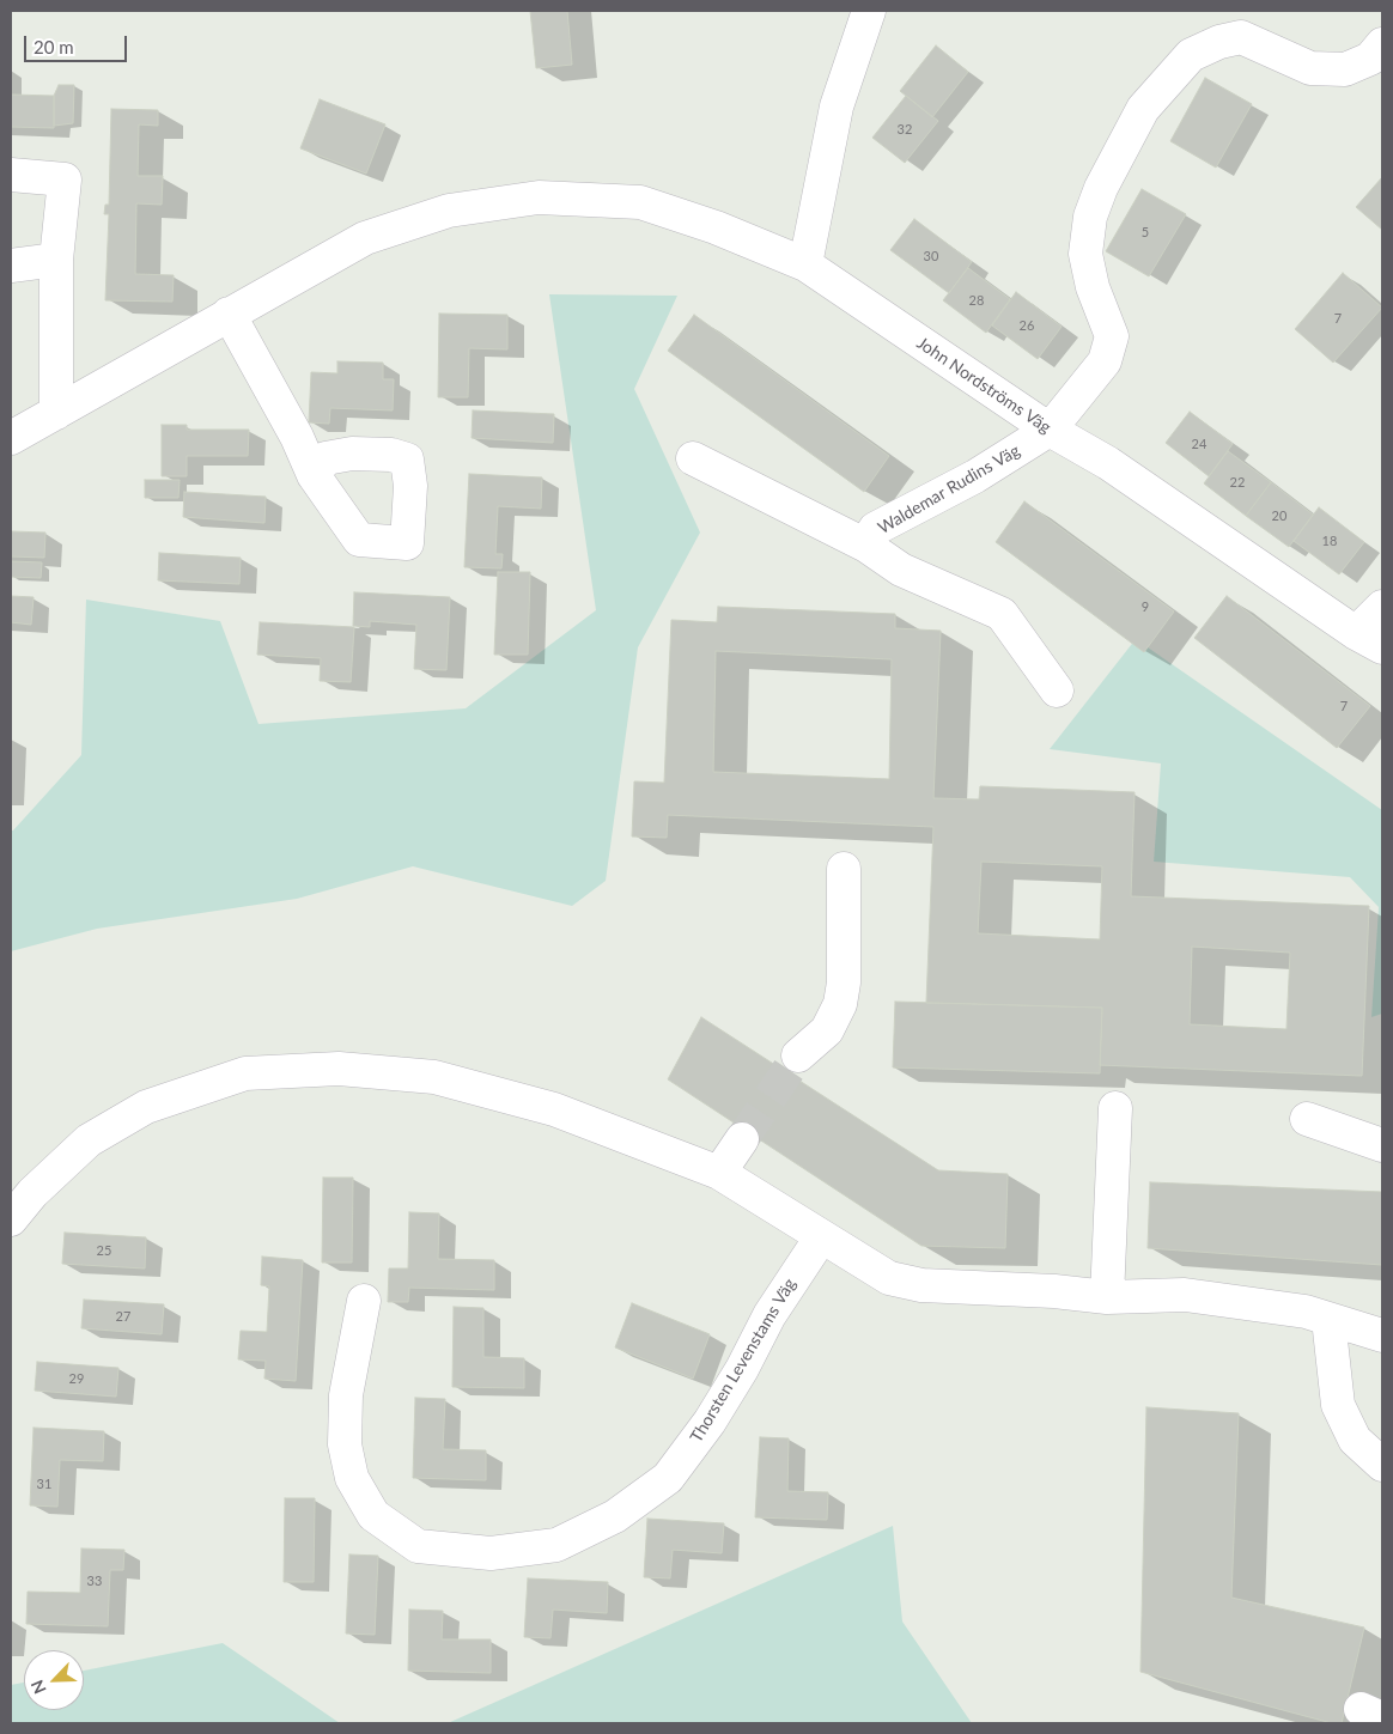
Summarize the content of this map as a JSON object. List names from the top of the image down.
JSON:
{
  "streets": {
    "street": ["John Nordströms Väg", "Waldemar Rudins Väg", "Thorsten Levenstams Väg"]
  },
  "crossings": [
    ["John Nordströms Väg", "Waldemar Rudins Väg"]
  ],
  "house_numbers": [
    "32",
    "5",
    "30",
    "28",
    "7",
    "26",
    "24",
    "22",
    "20",
    "18",
    "9",
    "7",
    "25",
    "27",
    "29",
    "31",
    "33"
  ],
  "scale_bar": "20 m",
  "north": "bottom left"
}
